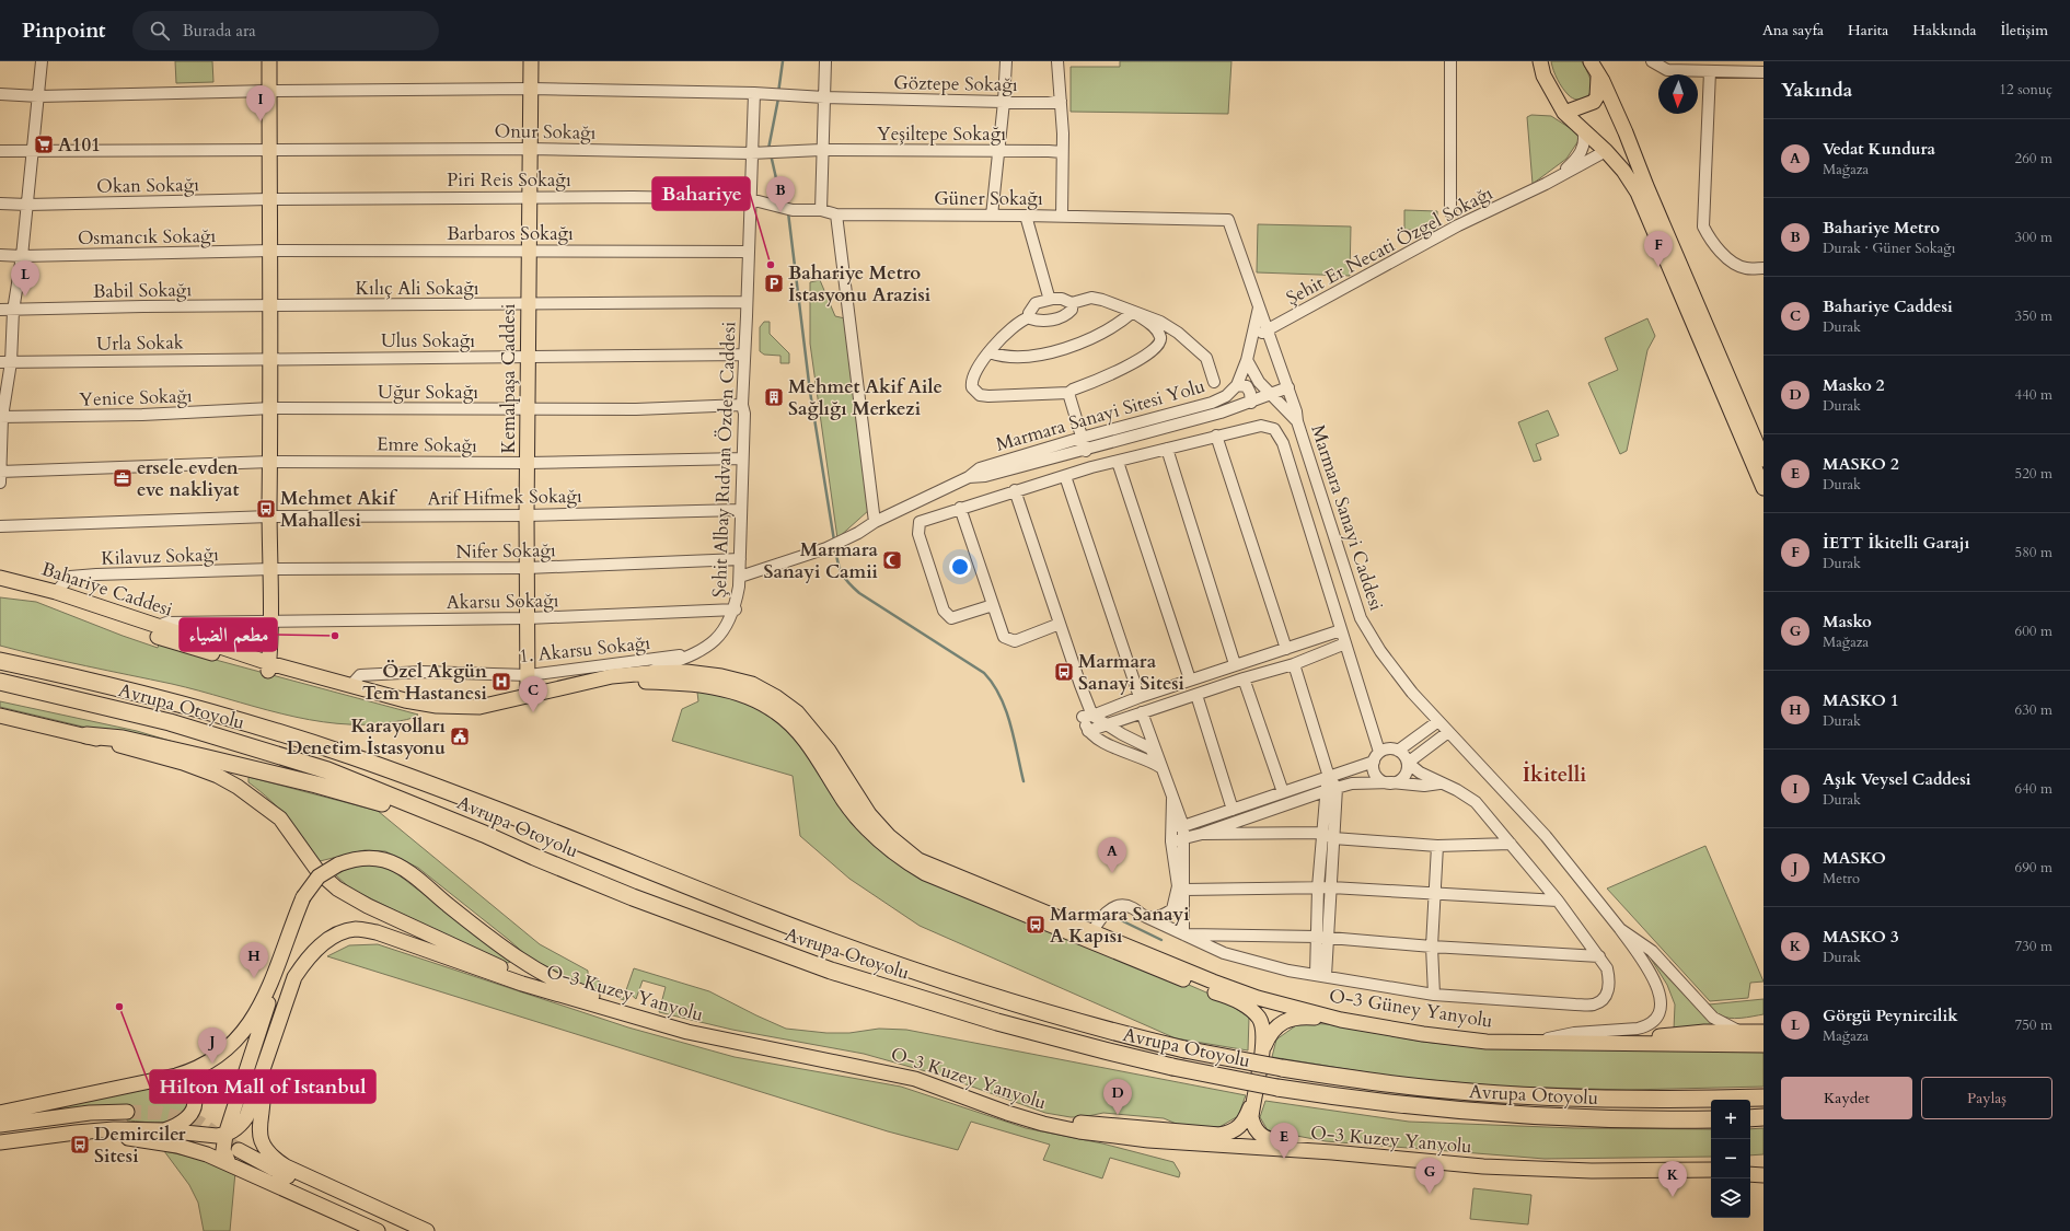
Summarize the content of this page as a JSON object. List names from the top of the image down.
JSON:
{
  "streets": {
    "highway": ["Avrupa Otoyolu"],
    "main road": [
      "Kemalpaşa Caddesi",
      "Bahariye Caddesi",
      "O-3 Kuzey Yanyolu",
      "O-3 Güney Yanyolu"
    ],
    "street": [
      "Göztepe Sokağı",
      "Onur Sokağı",
      "Yeşiltepe Sokağı",
      "Piri Reis Sokağı",
      "Okan Sokağı",
      "Güner Sokağı",
      "Barbaros Sokağı",
      "Osmancık Sokağı",
      "Şehit Er Necati Özgel Sokağı",
      "Kılıç Ali Sokağı",
      "Babil Sokağı",
      "Ulus Sokağı",
      "Urla Sokak",
      "Uğur Sokağı",
      "Yenice Sokağı",
      "Marmara Sanayi Sitesi Yolu",
      "Emre Sokağı",
      "Şehit Albay Rıdvan Özden Caddesi",
      "Arif Hifmek Sokağı",
      "Marmara Sanayi Caddesi",
      "Nifer Sokağı",
      "Kilavuz Sokağı",
      "Akarsu Sokağı",
      "1. Akarsu Sokağı"
    ]
  },
  "crossings": [
    ["Göztepe Sokağı", "Kemalpaşa Caddesi"],
    ["Onur Sokağı", "Yeşiltepe Sokağı"],
    ["Onur Sokağı", "Kemalpaşa Caddesi"],
    ["Onur Sokağı", "Şehit Albay Rıdvan Özden Caddesi"],
    ["Piri Reis Sokağı", "Okan Sokağı"],
    ["Piri Reis Sokağı", "Güner Sokağı"],
    ["Piri Reis Sokağı", "Kemalpaşa Caddesi"],
    ["Piri Reis Sokağı", "Şehit Albay Rıdvan Özden Caddesi"],
    ["Güner Sokağı", "Şehit Albay Rıdvan Özden Caddesi"],
    ["Güner Sokağı", "Marmara Sanayi Caddesi"],
    ["Barbaros Sokağı", "Osmancık Sokağı"],
    ["Barbaros Sokağı", "Kemalpaşa Caddesi"],
    ["Barbaros Sokağı", "Şehit Albay Rıdvan Özden Caddesi"],
    ["Şehit Er Necati Özgel Sokağı", "Marmara Sanayi Sitesi Yolu"],
    ["Şehit Er Necati Özgel Sokağı", "Marmara Sanayi Caddesi"],
    ["Kılıç Ali Sokağı", "Babil Sokağı"],
    ["Kılıç Ali Sokağı", "Kemalpaşa Caddesi"],
    ["Kılıç Ali Sokağı", "Şehit Albay Rıdvan Özden Caddesi"],
    ["Ulus Sokağı", "Urla Sokak"],
    ["Ulus Sokağı", "Kemalpaşa Caddesi"],
    ["Ulus Sokağı", "Şehit Albay Rıdvan Özden Caddesi"],
    ["Kemalpaşa Caddesi", "Uğur Sokağı"],
    ["Kemalpaşa Caddesi", "Emre Sokağı"],
    ["Kemalpaşa Caddesi", "Arif Hifmek Sokağı"],
    ["Kemalpaşa Caddesi", "Nifer Sokağı"],
    ["Kemalpaşa Caddesi", "Bahariye Caddesi"],
    ["Kemalpaşa Caddesi", "Akarsu Sokağı"],
    ["Kemalpaşa Caddesi", "1. Akarsu Sokağı"],
    ["Uğur Sokağı", "Yenice Sokağı"],
    ["Uğur Sokağı", "Şehit Albay Rıdvan Özden Caddesi"],
    ["Marmara Sanayi Sitesi Yolu", "Şehit Albay Rıdvan Özden Caddesi"],
    ["Marmara Sanayi Sitesi Yolu", "Marmara Sanayi Caddesi"],
    ["Emre Sokağı", "Şehit Albay Rıdvan Özden Caddesi"],
    ["Şehit Albay Rıdvan Özden Caddesi", "Arif Hifmek Sokağı"],
    ["Şehit Albay Rıdvan Özden Caddesi", "Nifer Sokağı"],
    ["Şehit Albay Rıdvan Özden Caddesi", "Bahariye Caddesi"],
    ["Şehit Albay Rıdvan Özden Caddesi", "Akarsu Sokağı"],
    ["Şehit Albay Rıdvan Özden Caddesi", "1. Akarsu Sokağı"],
    ["Marmara Sanayi Caddesi", "O-3 Güney Yanyolu"],
    ["Nifer Sokağı", "Kilavuz Sokağı"],
    ["Kilavuz Sokağı", "Bahariye Caddesi"],
    ["Bahariye Caddesi", "Akarsu Sokağı"],
    ["Bahariye Caddesi", "1. Akarsu Sokağı"],
    ["Bahariye Caddesi", "O-3 Güney Yanyolu"]
  ],
  "districts": ["İkitelli"],
  "places": {
    "supermarket": ["A101"],
    "other": ["Bahariye", "مطعم الضياء", "Hilton Mall of Istanbul"],
    "parking": ["Bahariye Metro İstasyonu Arazisi"],
    "building": ["Mehmet Akif Aile Sağlığı Merkezi"],
    "office": ["ersele evden eve nakliyat"],
    "bus stop": [
      "Mehmet Akif Mahallesi",
      "Marmara Sanayi Sitesi",
      "Marmara Sanayi A Kapısı",
      "Demirciler Sitesi"
    ],
    "mosque": ["Marmara Sanayi Camii"],
    "hospital": ["Özel Akgün Tem Hastanesi"],
    "public building": ["Karayolları Denetim İstasyonu"]
  },
  "north": "bottom",
  "page": {
    "header": "Pinpoint",
    "search": "Burada ara",
    "nav": [
      "Ana sayfa",
      "Harita",
      "Hakkında",
      "İletişim"
    ],
    "heading": ["Yakında", "12 sonuç"],
    "pins": [
      "I",
      "B",
      "F",
      "L",
      "C",
      "A",
      "H",
      "J",
      "D",
      "E",
      "G",
      "K"
    ],
    "list": [
      {
        "mark": "A",
        "name": "Vedat Kundura",
        "note": "Mağaza",
        "value": "260 m"
      },
      {
        "mark": "B",
        "name": "Bahariye Metro",
        "note": "Durak · Güner Sokağı",
        "value": "300 m"
      },
      {
        "mark": "C",
        "name": "Bahariye Caddesi",
        "note": "Durak",
        "value": "350 m"
      },
      {
        "mark": "D",
        "name": "Masko 2",
        "note": "Durak",
        "value": "440 m"
      },
      {
        "mark": "E",
        "name": "MASKO 2",
        "note": "Durak",
        "value": "520 m"
      },
      {
        "mark": "F",
        "name": "İETT İkitelli Garajı",
        "note": "Durak",
        "value": "580 m"
      },
      {
        "mark": "G",
        "name": "Masko",
        "note": "Mağaza",
        "value": "600 m"
      },
      {
        "mark": "H",
        "name": "MASKO 1",
        "note": "Durak",
        "value": "630 m"
      },
      {
        "mark": "I",
        "name": "Aşık Veysel Caddesi",
        "note": "Durak",
        "value": "640 m"
      },
      {
        "mark": "J",
        "name": "MASKO",
        "note": "Metro",
        "value": "690 m"
      },
      {
        "mark": "K",
        "name": "MASKO 3",
        "note": "Durak",
        "value": "730 m"
      },
      {
        "mark": "L",
        "name": "Görgü Peynircilik",
        "note": "Mağaza",
        "value": "750 m"
      }
    ],
    "buttons": ["Kaydet", "Paylaş"],
    "map_buttons": ["+", "−"]
  }
}
